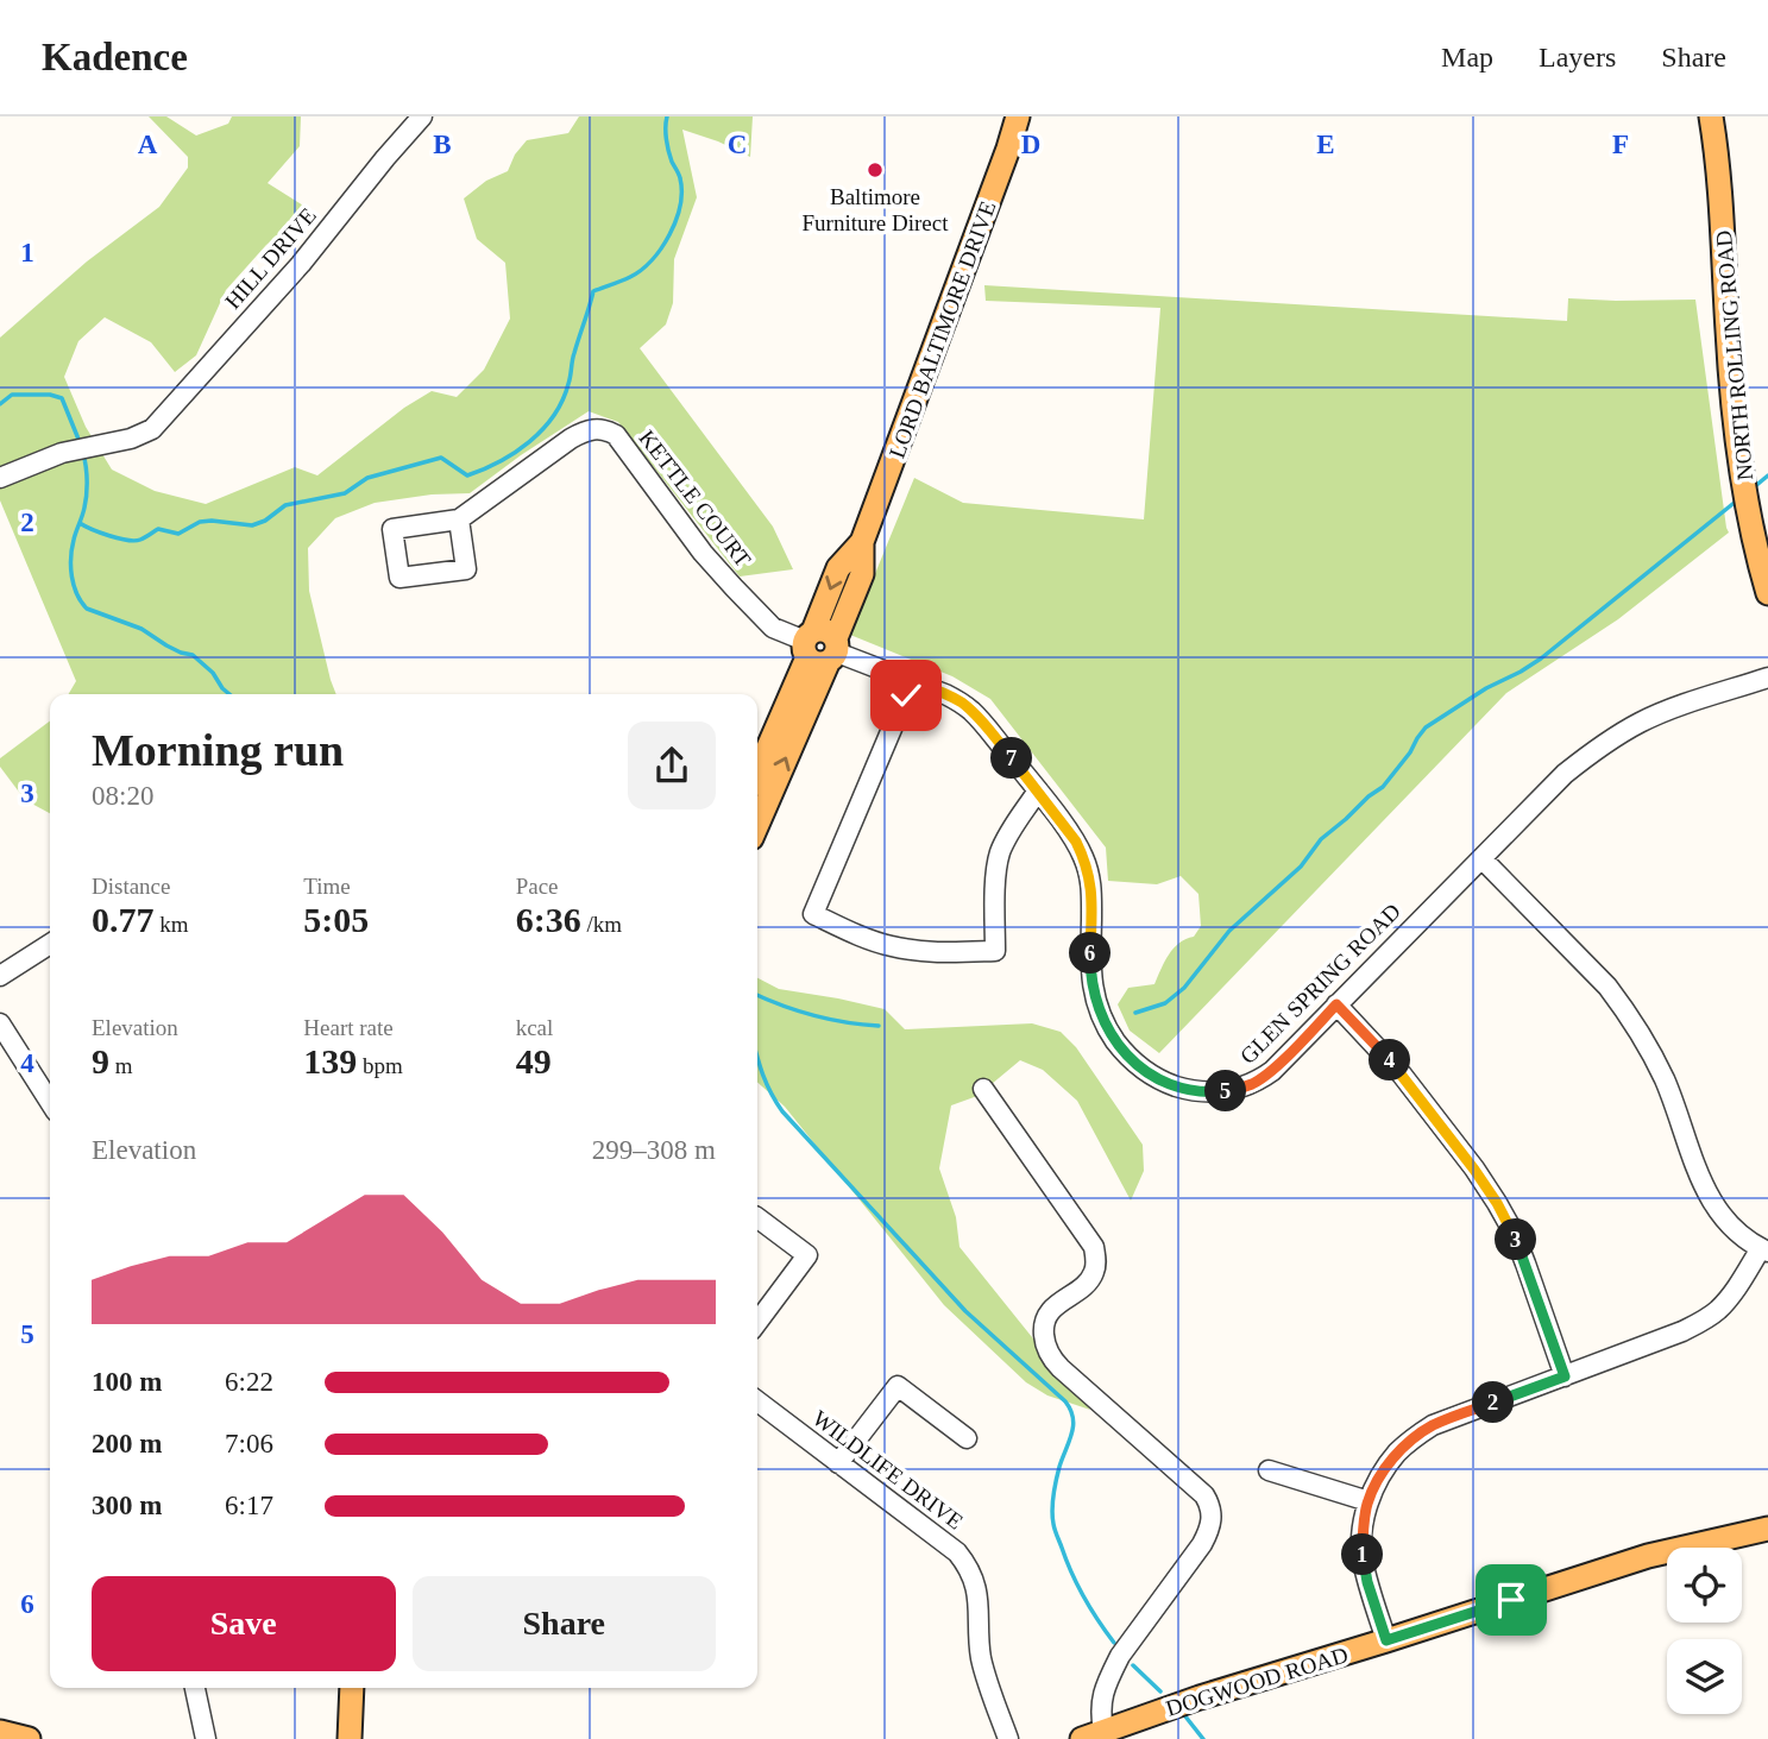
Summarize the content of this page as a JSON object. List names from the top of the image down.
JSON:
{
  "streets": {
    "main road": ["LORD BALTIMORE DRIVE", "NORTH ROLLING ROAD", "DOGWOOD ROAD"],
    "street": [
      "HILL DRIVE",
      "KETTLE COURT",
      "GLEN SPRING ROAD",
      "WILDLIFE DRIVE"
    ]
  },
  "crossings": [
    ["LORD BALTIMORE DRIVE", "KETTLE COURT"],
    ["LORD BALTIMORE DRIVE", "GLEN SPRING ROAD"],
    ["KETTLE COURT", "GLEN SPRING ROAD"]
  ],
  "places": ["Baltimore Furniture Direct"],
  "page": {
    "header": "Kadence",
    "nav": ["Map", "Layers", "Share"],
    "heading": ["Morning run", "08:20"],
    "pins": [
      "7",
      "6",
      "4",
      "5",
      "3",
      "2",
      "1"
    ],
    "stats": [
      ["Distance", "0.77 km"],
      ["Time", "5:05"],
      ["Pace", "6:36 /km"],
      ["Elevation", "9 m"],
      ["Heart rate", "139 bpm"],
      ["kcal", "49"]
    ],
    "chart": ["Elevation", "299–308 m"],
    "list": [
      {
        "name": "100 m",
        "note": "6:22"
      },
      {
        "name": "200 m",
        "note": "7:06"
      },
      {
        "name": "300 m",
        "note": "6:17"
      }
    ],
    "buttons": ["Save", "Share"]
  },
  "grid": {
    "columns": [
      "A",
      "B",
      "C",
      "D",
      "E",
      "F"
    ],
    "rows": [
      "1",
      "2",
      "3",
      "4",
      "5",
      "6"
    ]
  }
}
